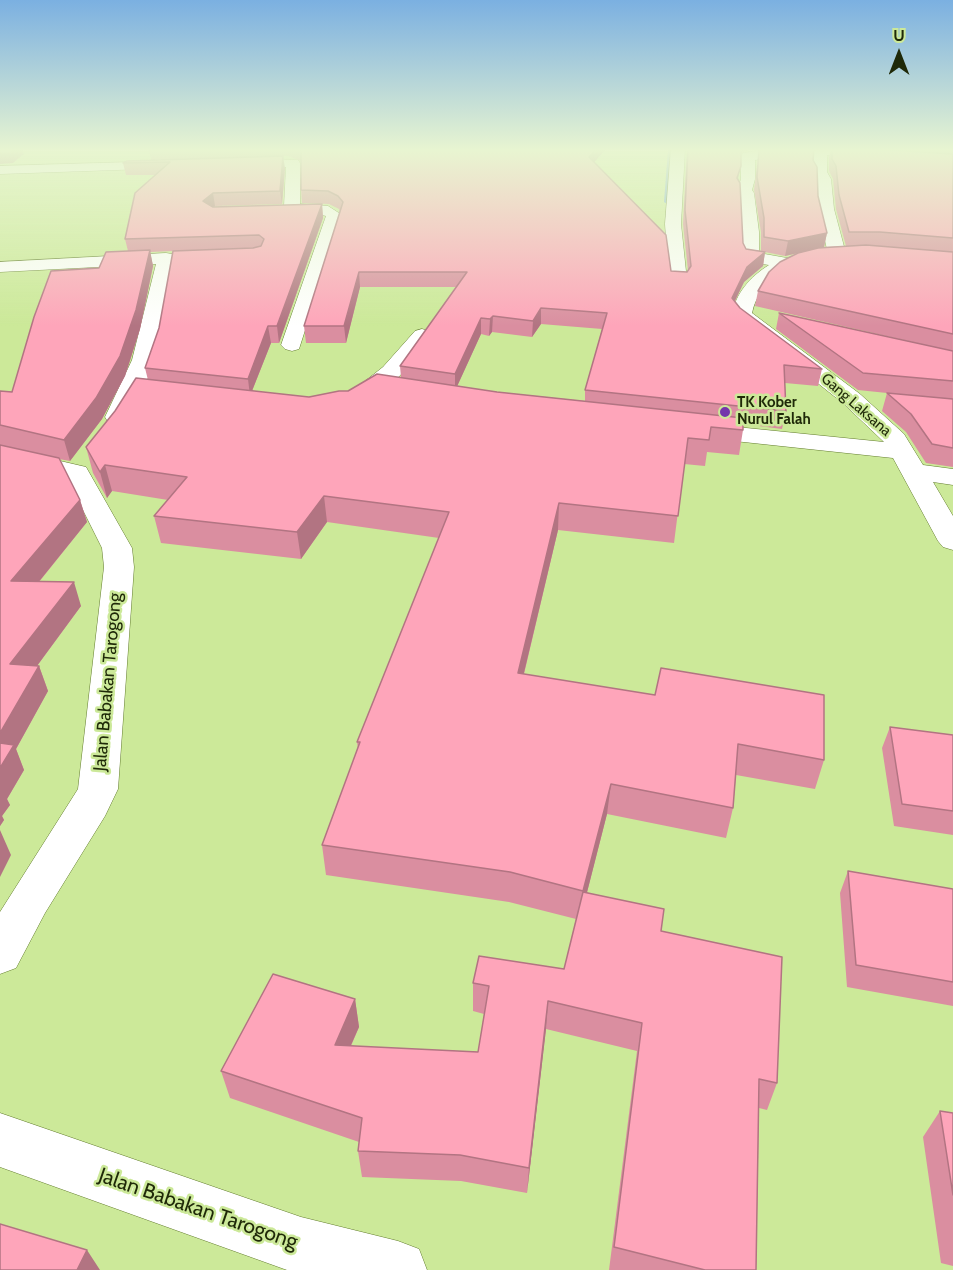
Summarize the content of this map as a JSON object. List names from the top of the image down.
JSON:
{
  "streets": {
    "street": ["Gang Laksana", "Jalan Babakan Tarogong"]
  },
  "places": ["TK Kober Nurul Falah"],
  "north": "top"
}
